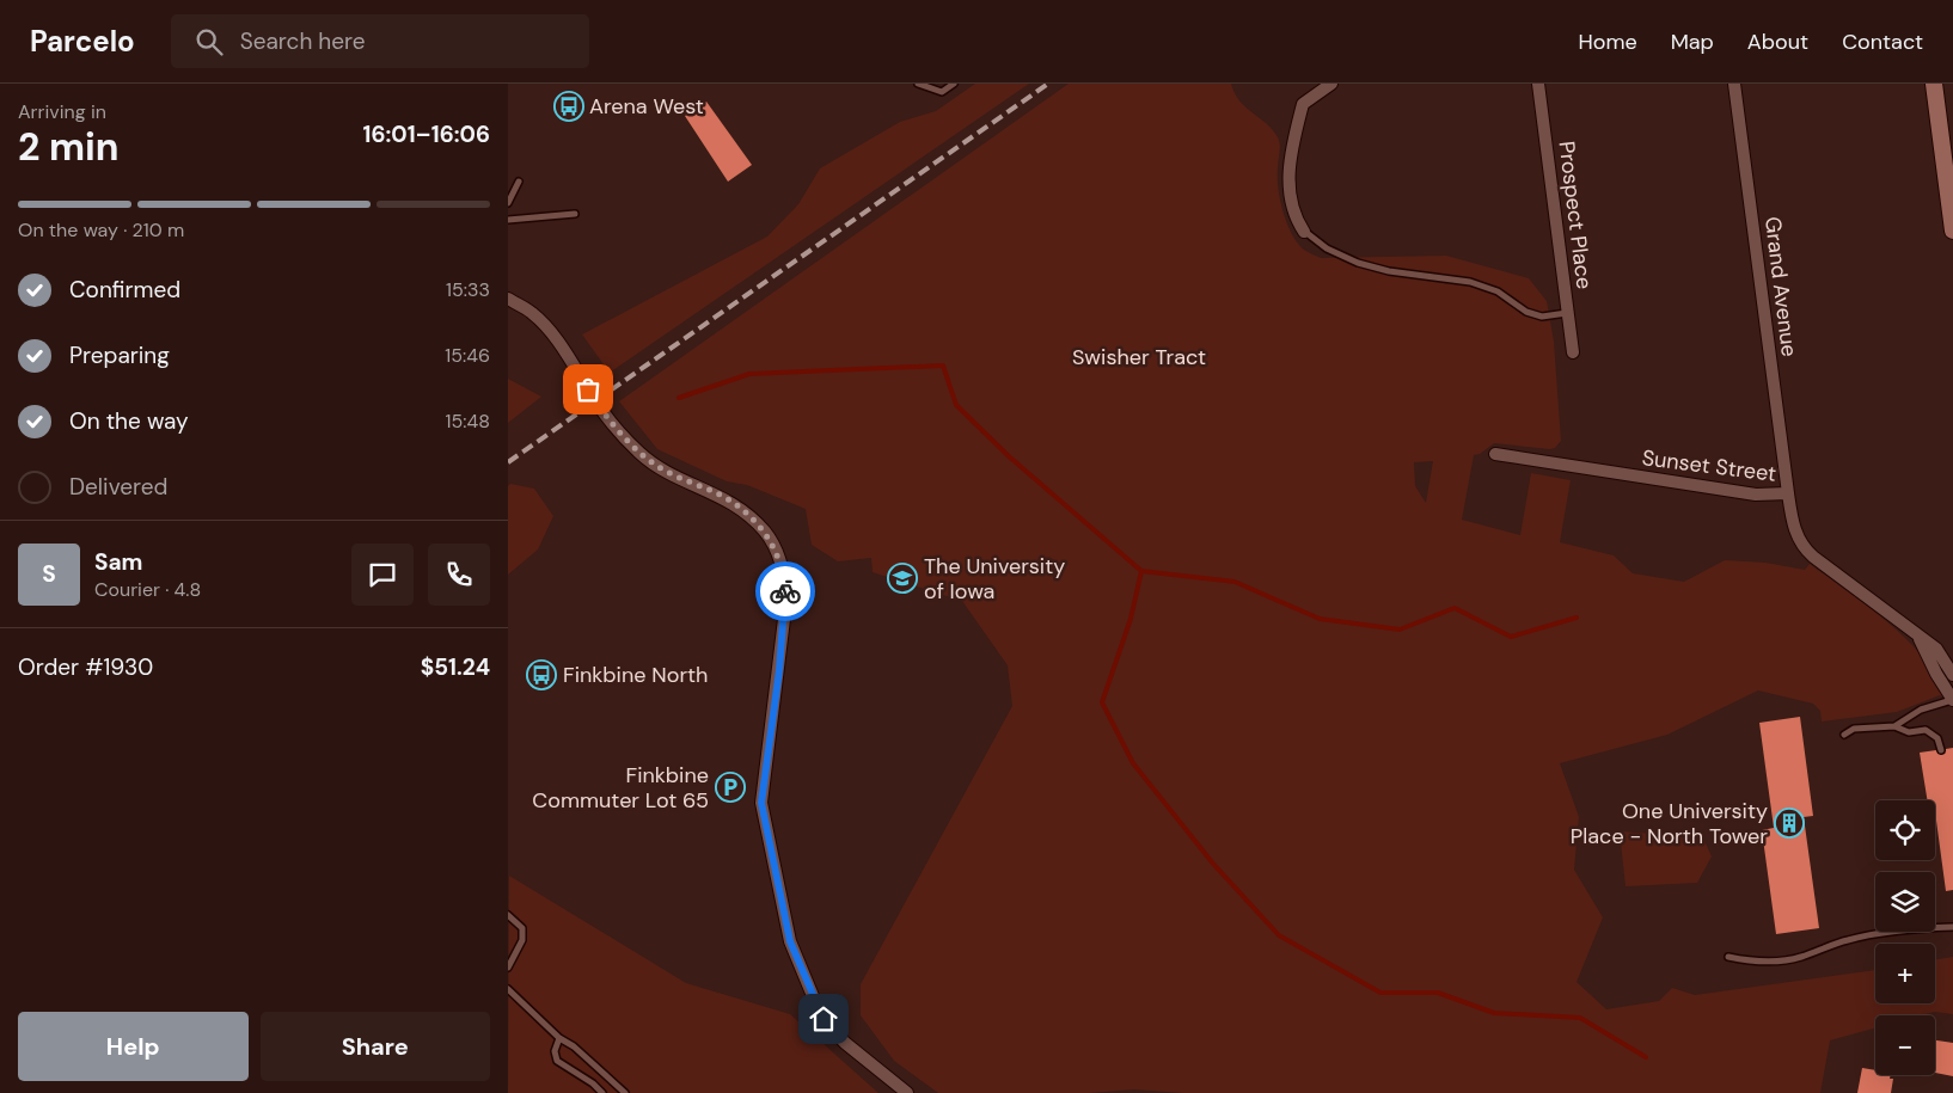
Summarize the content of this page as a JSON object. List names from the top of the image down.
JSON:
{
  "streets": {
    "street": ["Prospect Place", "Grand Avenue", "Sunset Street"]
  },
  "crossings": [
    ["Grand Avenue", "Sunset Street"]
  ],
  "parks": ["Swisher Tract"],
  "places": {
    "bus stop": ["Arena West", "Finkbine North"],
    "school or university": ["The University of Iowa"],
    "parking": ["Finkbine Commuter Lot 65"],
    "building": ["One University Place - North Tower"]
  },
  "page": {
    "header": "Parcelo",
    "search": "Search here",
    "nav": [
      "Home",
      "Map",
      "About",
      "Contact"
    ],
    "heading": ["2 min", "Arriving in", "16:01–16:06"],
    "panel": [
      "Sam",
      "Courier · 4.8",
      "Order #1930",
      "$51.24"
    ],
    "bar": "On the way · 210 m",
    "list": [
      ["Confirmed", "15:33"],
      ["Preparing", "15:46"],
      ["On the way", "15:48"],
      "Delivered"
    ],
    "round": "S",
    "map_buttons": ["+", "−"],
    "buttons": ["Help", "Share"]
  }
}
